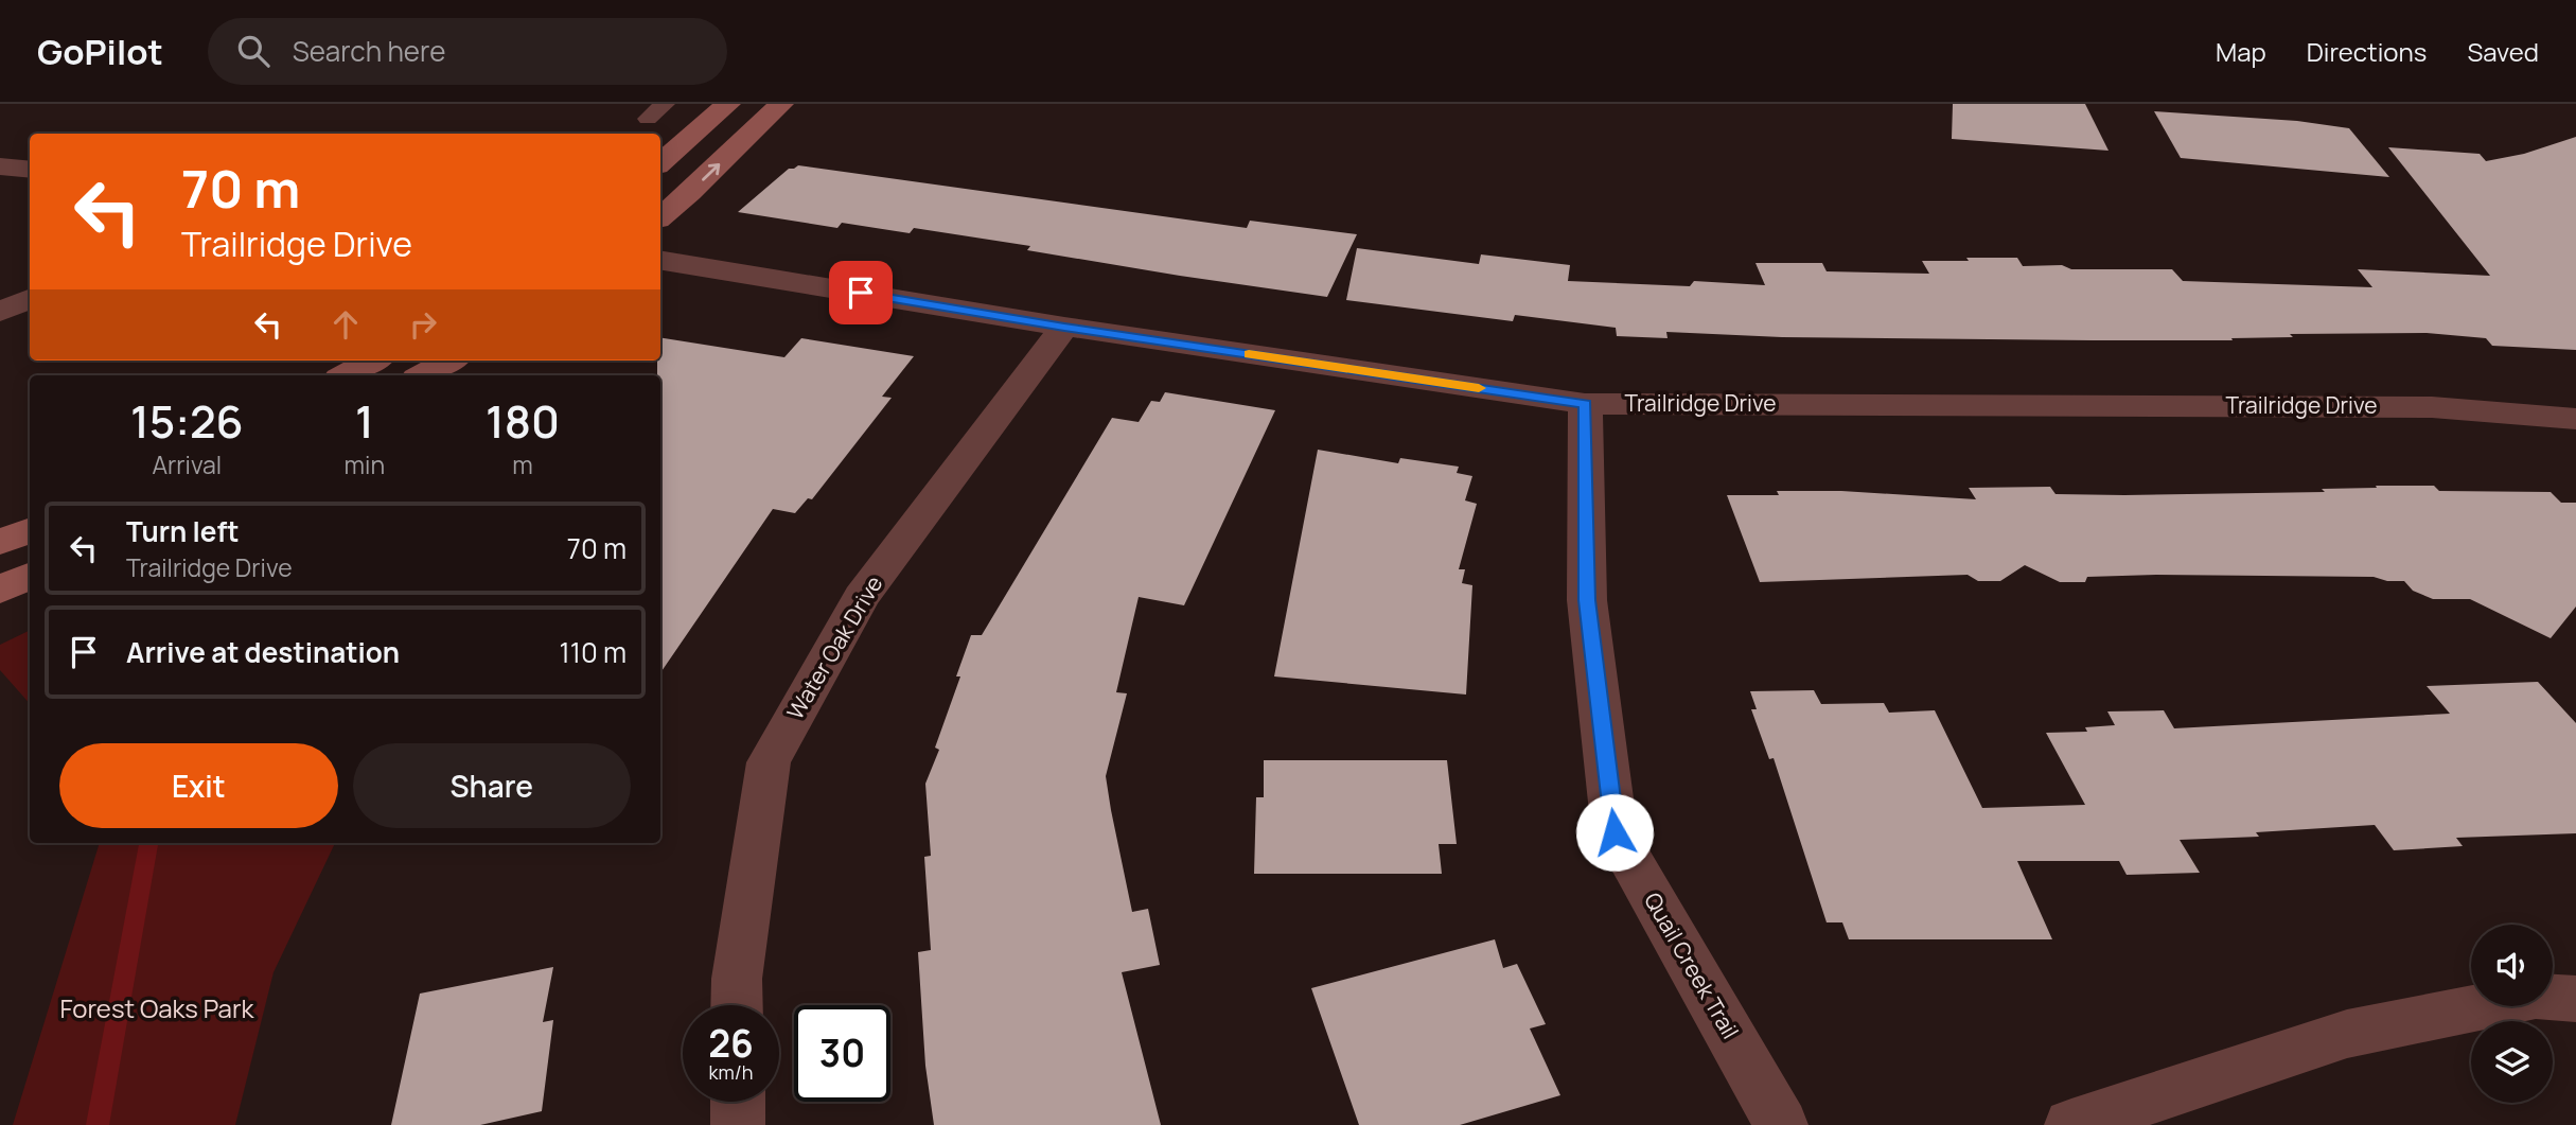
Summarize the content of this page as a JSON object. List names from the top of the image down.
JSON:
{
  "streets": {
    "street": ["Trailridge Drive", "Water Oak Drive", "Quail Creek Trail"]
  },
  "crossings": [
    ["Trailridge Drive", "Water Oak Drive"],
    ["Trailridge Drive", "Quail Creek Trail"]
  ],
  "parks": ["Forest Oaks Park"],
  "page": {
    "header": "GoPilot",
    "search": "Search here",
    "nav": ["Map", "Directions", "Saved"],
    "turn": ["70 m", "Trailridge Drive"],
    "eta": [
      "15:26",
      "Arrival",
      "1",
      "min",
      "180",
      "m"
    ],
    "list": [
      {
        "name": "Turn left",
        "note": "Trailridge Drive",
        "value": "70 m"
      },
      {
        "name": "Arrive at destination",
        "value": "110 m"
      }
    ],
    "buttons": ["Exit", "Share"],
    "speed": "26 km/h",
    "limit": "30"
  }
}
